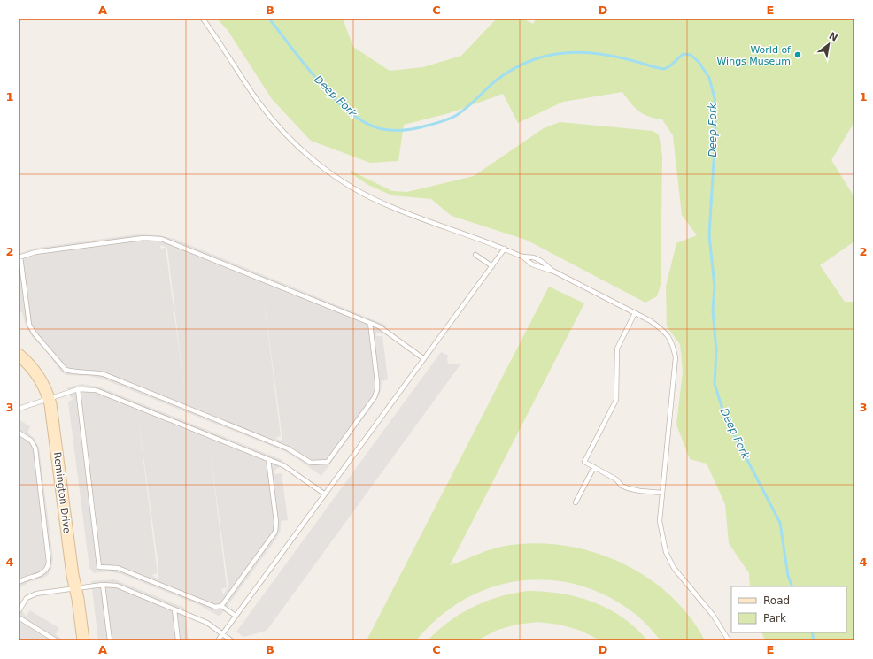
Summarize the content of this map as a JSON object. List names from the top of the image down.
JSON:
{
  "streets": {
    "street": ["Remington Drive"]
  },
  "water": ["Deep Fork"],
  "places": ["World of Wings Museum"],
  "legend": ["Road", "Park"],
  "north": "top right",
  "grid": {
    "columns": [
      "A",
      "B",
      "C",
      "D",
      "E"
    ],
    "rows": [
      "1",
      "2",
      "3",
      "4"
    ]
  }
}
